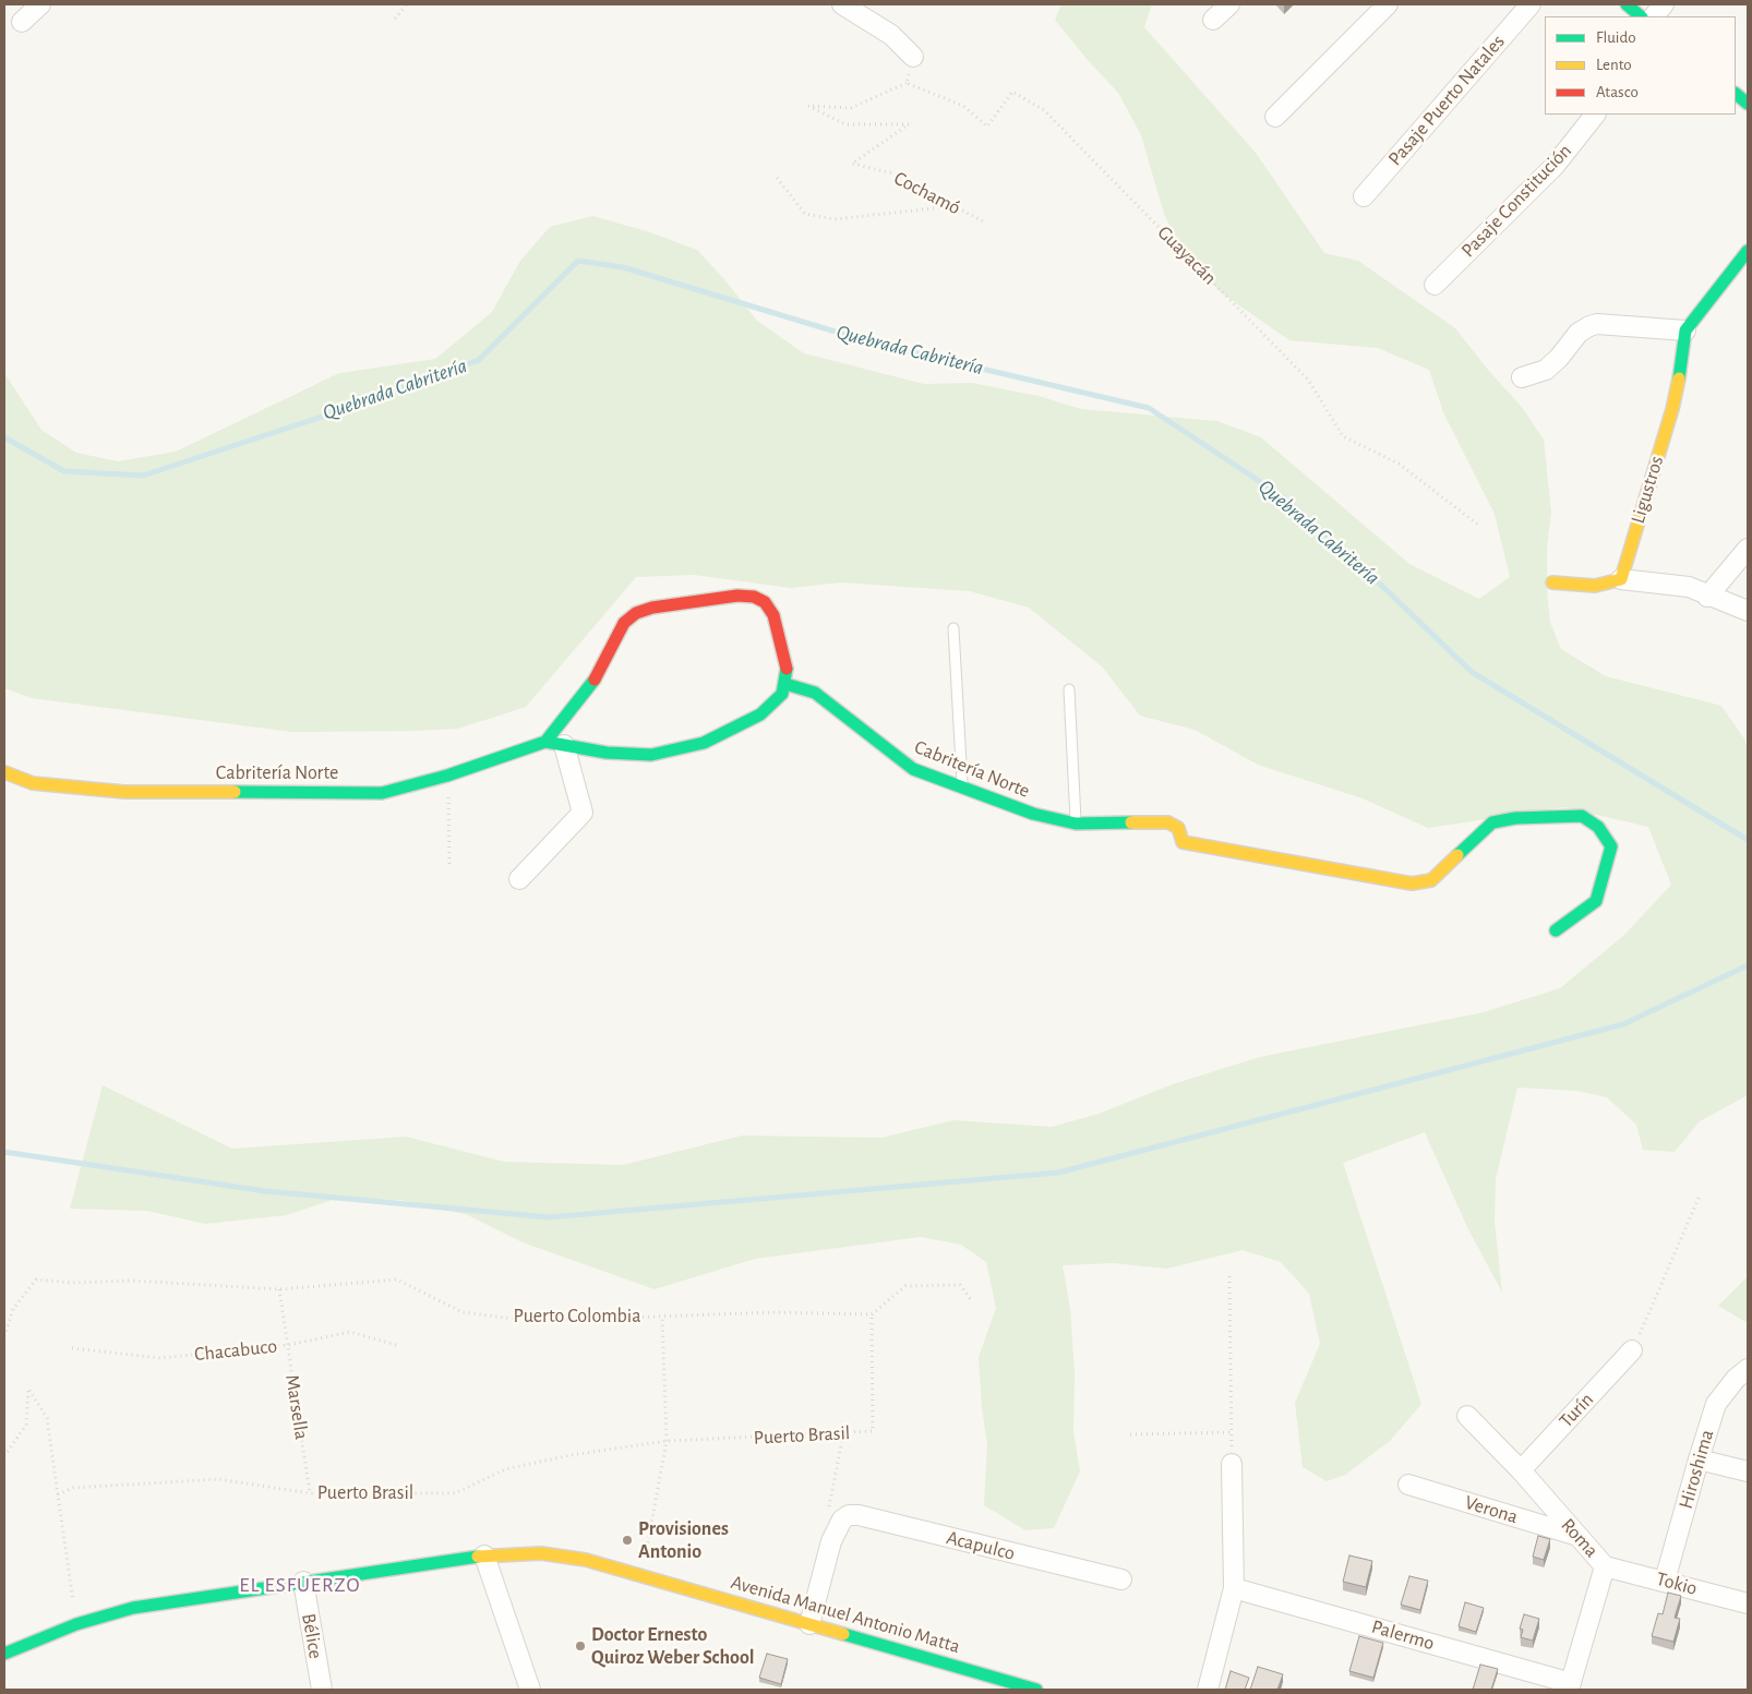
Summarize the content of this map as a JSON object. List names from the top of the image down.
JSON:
{
  "streets": {
    "street": [
      "Pasaje Puerto Natales",
      "Pasaje Constitución",
      "Ligustros",
      "Cabritería Norte",
      "Turín",
      "Hiroshima",
      "Verona",
      "Roma",
      "Acapulco",
      "Tokio",
      "Avenida Manuel Antonio Matta",
      "Palermo",
      "Bélice"
    ],
    "path": [
      "Cochamó",
      "Guayacán",
      "Puerto Colombia",
      "Chacabuco",
      "Marsella",
      "Puerto Brasil"
    ]
  },
  "crossings": [
    ["Cochamó", "Guayacán"],
    ["Puerto Colombia", "Marsella"],
    ["Puerto Colombia", "Puerto Brasil"],
    ["Chacabuco", "Marsella"],
    ["Marsella", "Puerto Brasil"],
    ["Turín", "Roma"],
    ["Hiroshima", "Tokio"],
    ["Verona", "Roma"],
    ["Roma", "Tokio"],
    ["Roma", "Palermo"],
    ["Avenida Manuel Antonio Matta", "Bélice"]
  ],
  "districts": ["EL ESFUERZO"],
  "water": ["Quebrada Cabritería"],
  "places": ["Provisiones Antonio", "Doctor Ernesto Quiroz Weber School"],
  "legend": ["Fluido", "Lento", "Atasco"]
}
